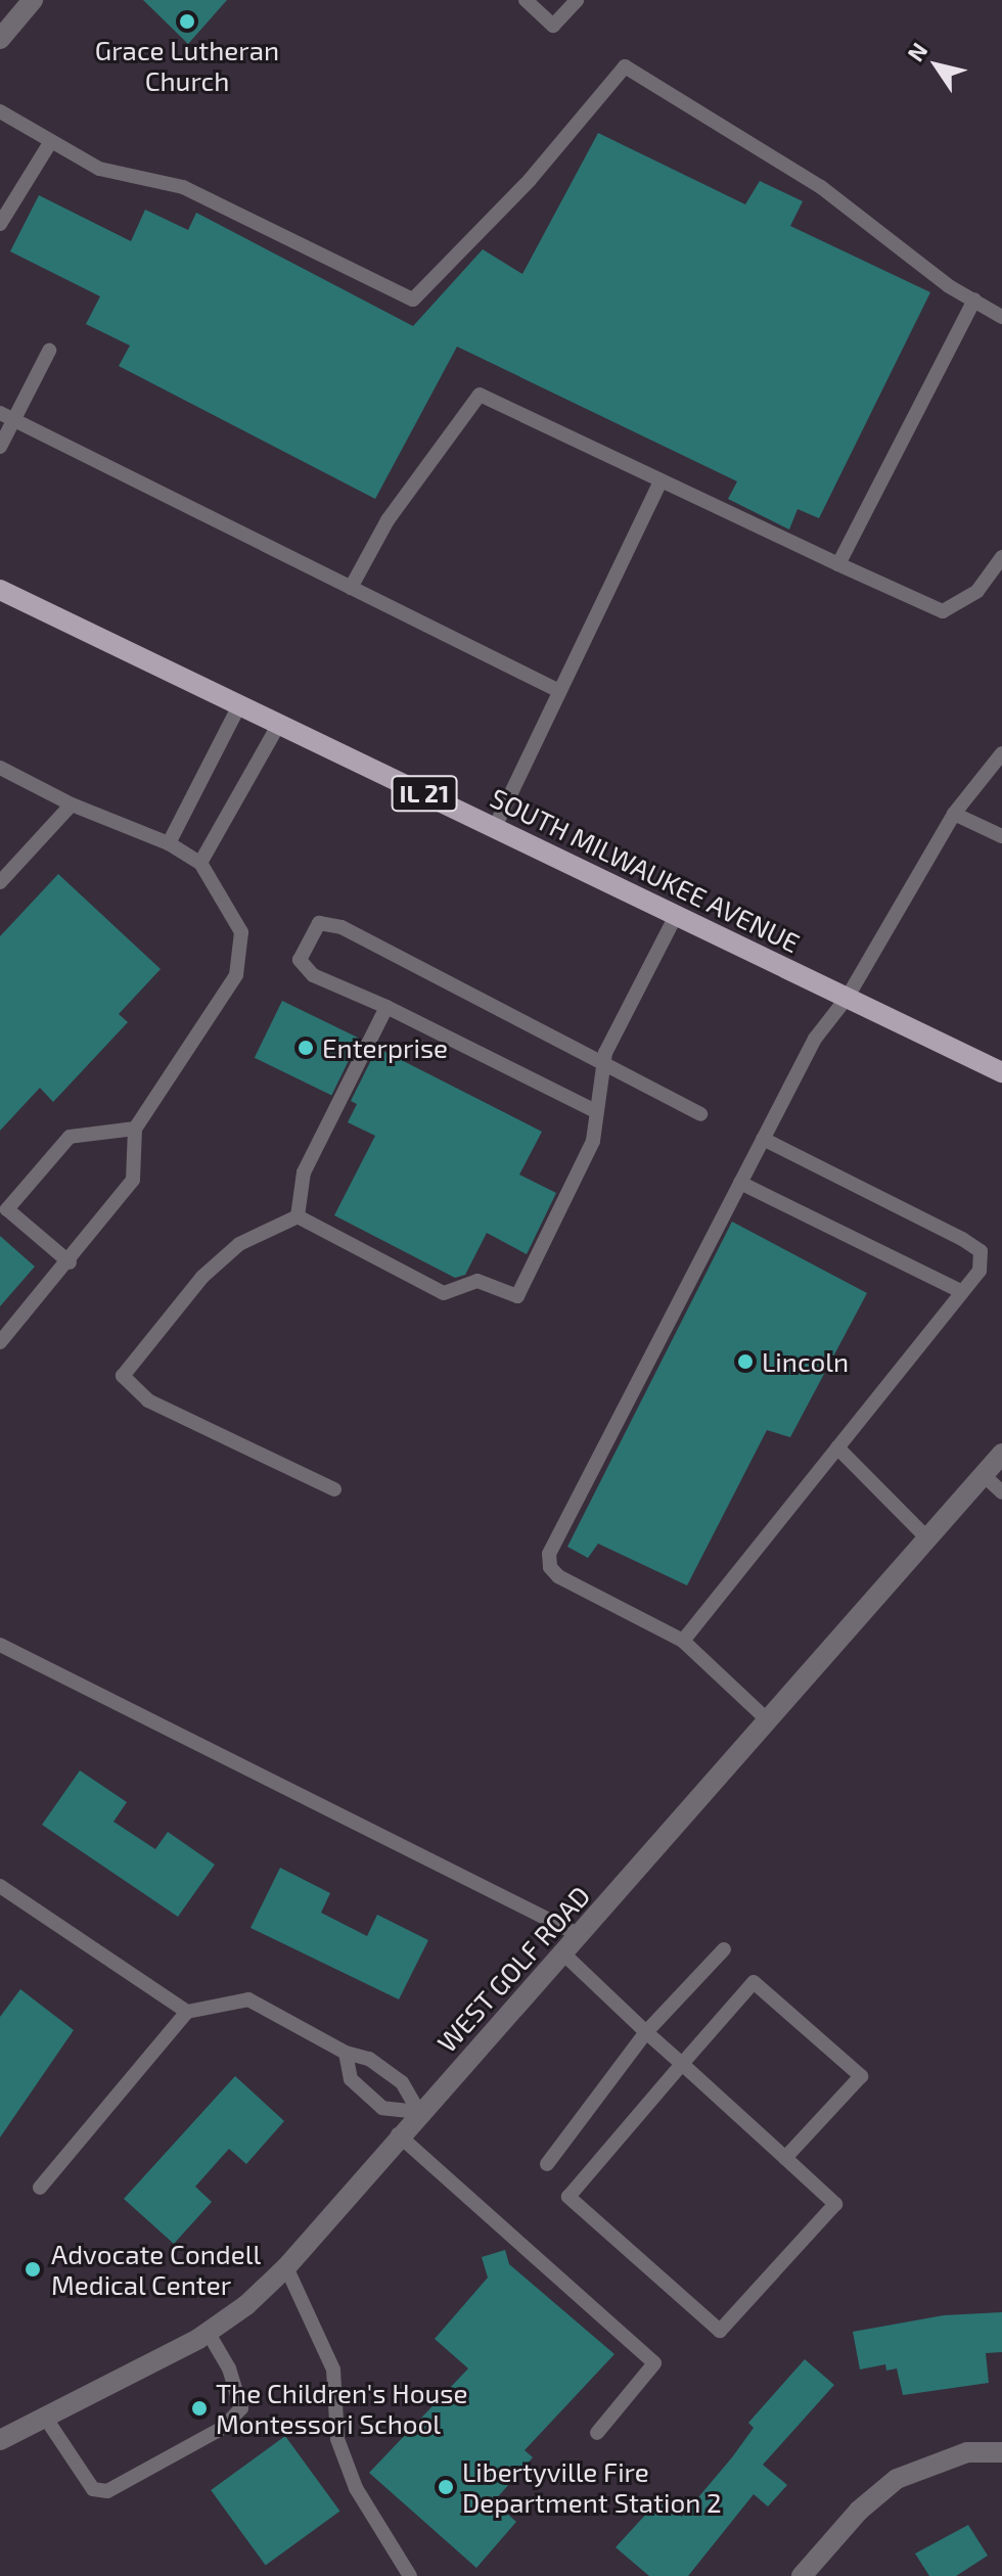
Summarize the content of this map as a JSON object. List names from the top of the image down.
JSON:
{
  "streets": {
    "main road": ["IL 21", "SOUTH MILWAUKEE AVENUE"],
    "street": ["WEST GOLF ROAD"]
  },
  "places": [
    "Grace Lutheran Church",
    "Enterprise",
    "Lincoln",
    "Advocate Condell Medical Center",
    "The Children's House Montessori School",
    "Libertyville Fire Department Station 2"
  ],
  "north": "top left"
}
